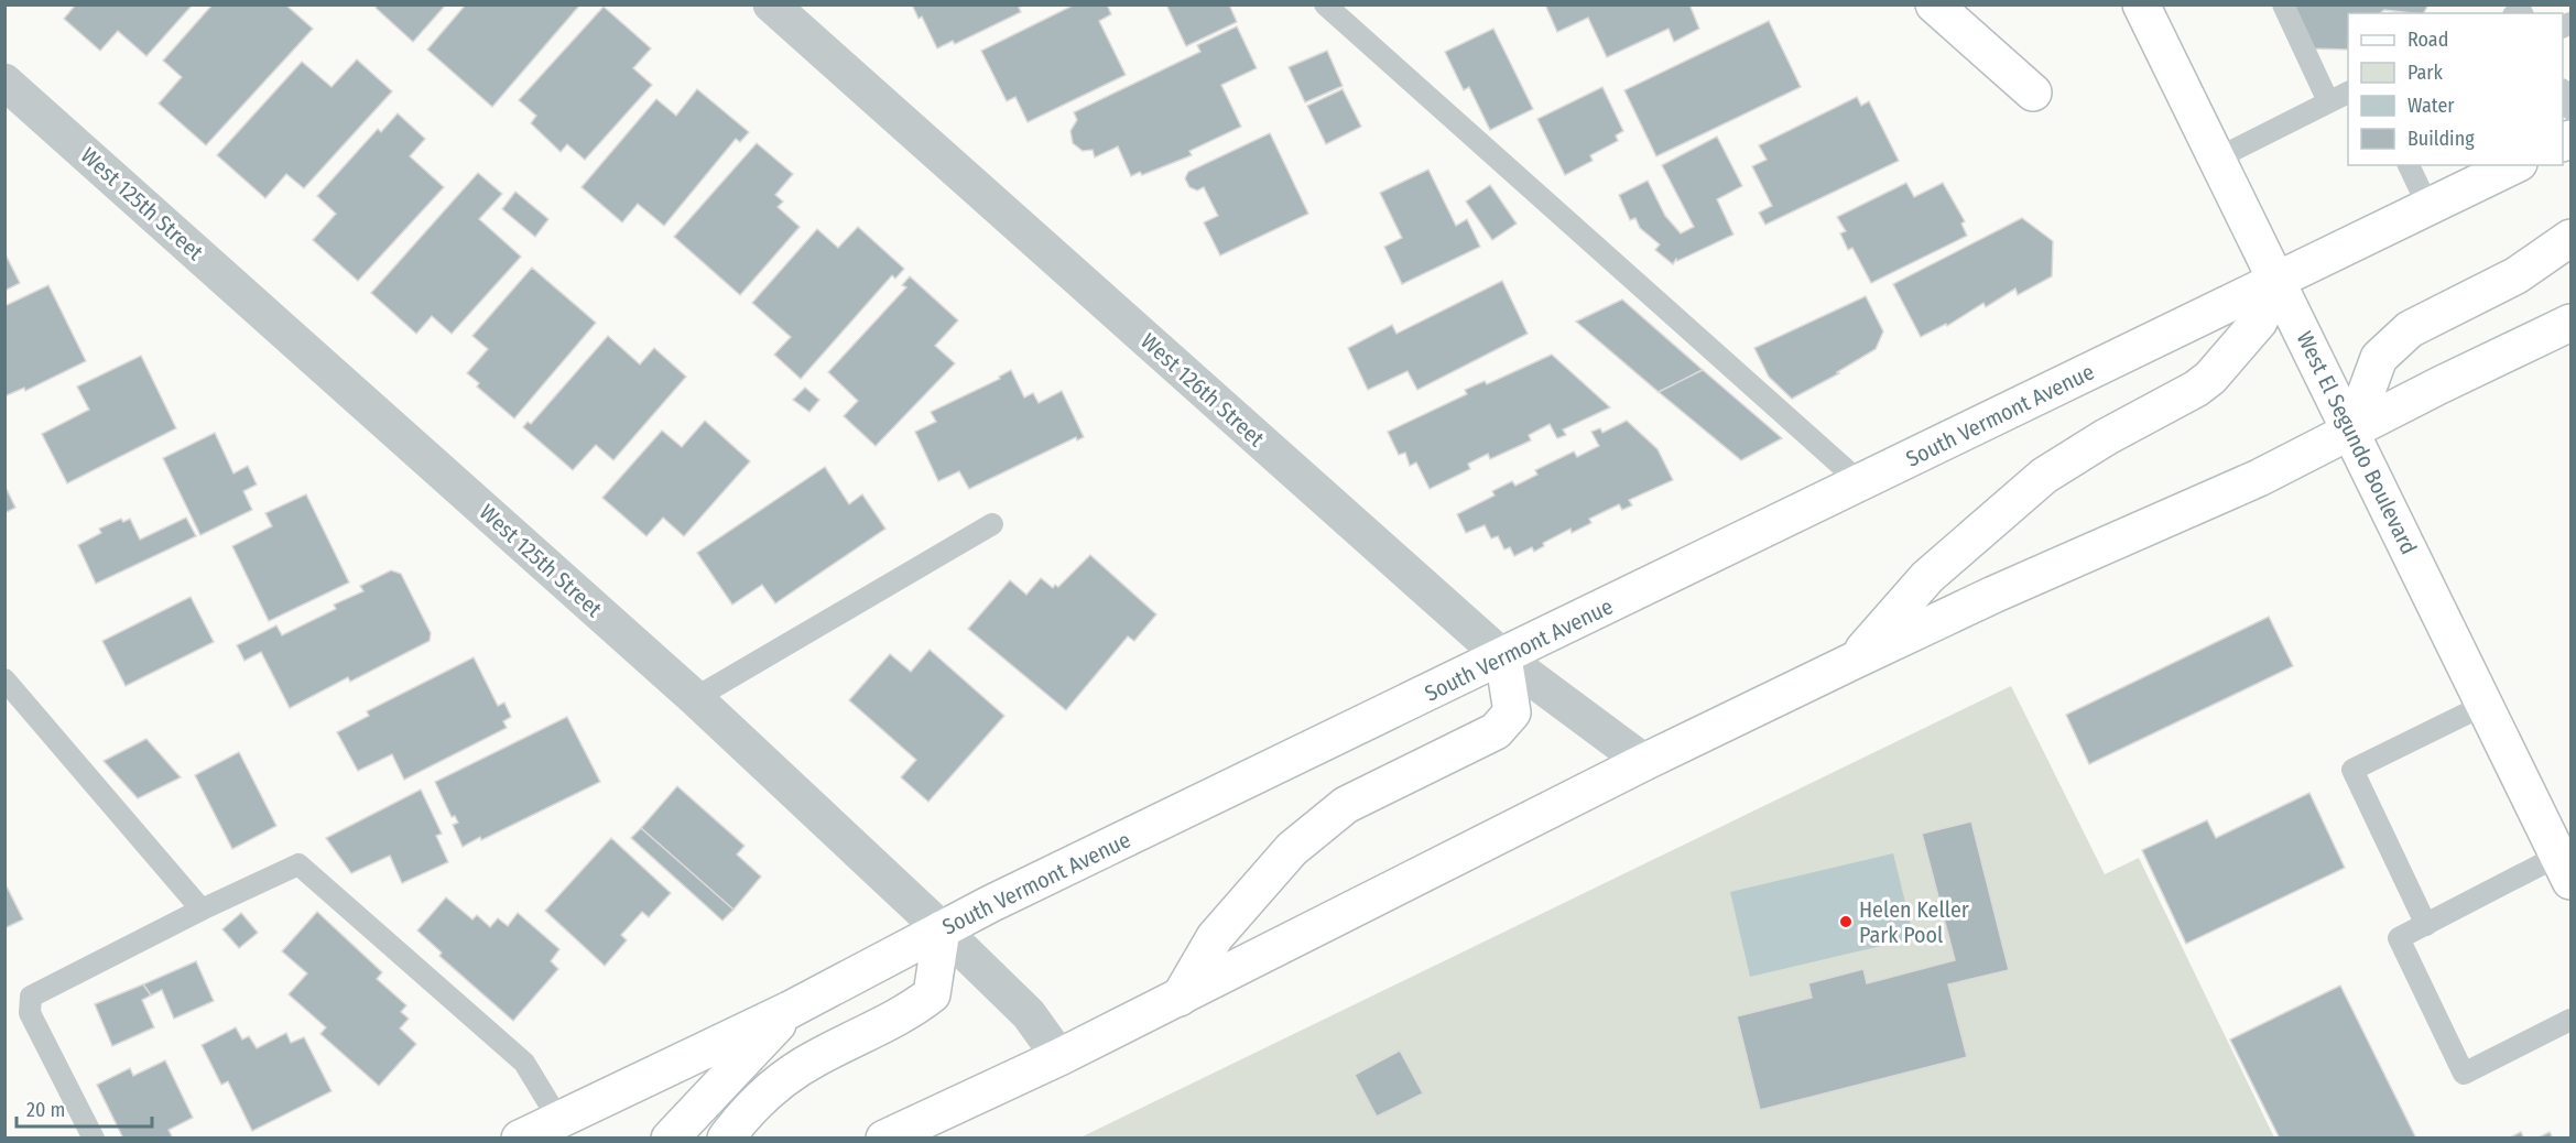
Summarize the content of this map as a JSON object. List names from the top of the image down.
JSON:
{
  "streets": {
    "main road": ["South Vermont Avenue", "West El Segundo Boulevard"],
    "street": ["West 125th Street", "West 126th Street"]
  },
  "crossings": [
    ["West 125th Street", "South Vermont Avenue"],
    ["West 126th Street", "South Vermont Avenue"],
    ["South Vermont Avenue", "West El Segundo Boulevard"]
  ],
  "places": ["Helen Keller Park Pool"],
  "legend": [
    "Road",
    "Park",
    "Water",
    "Building"
  ],
  "scale_bar": "20 m"
}
